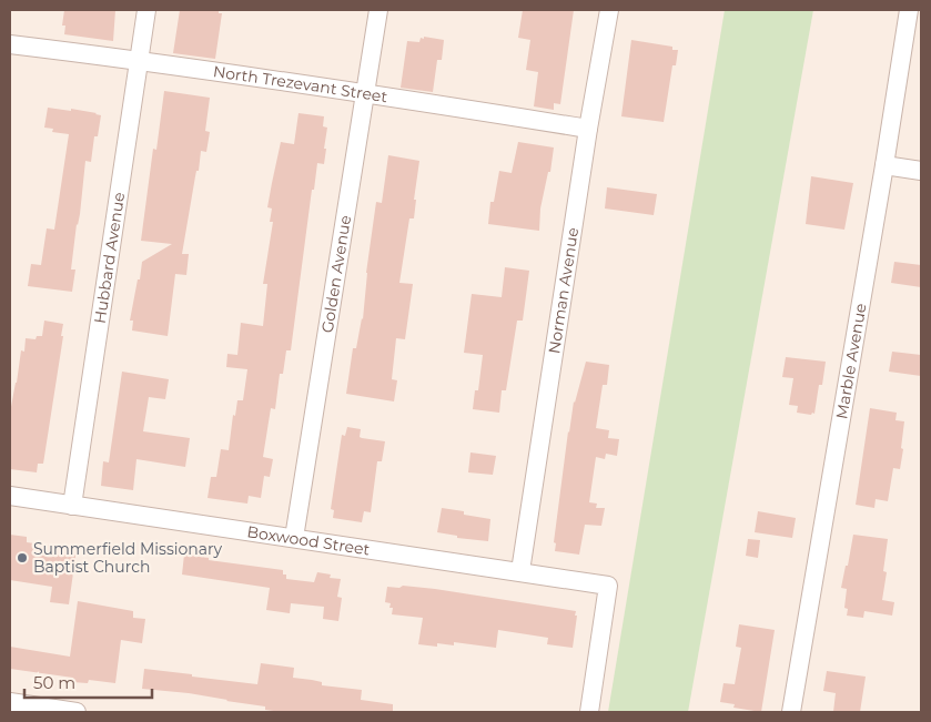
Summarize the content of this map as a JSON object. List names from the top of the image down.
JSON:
{
  "streets": {
    "street": [
      "North Trezevant Street",
      "Hubbard Avenue",
      "Golden Avenue",
      "Norman Avenue",
      "Marble Avenue",
      "Boxwood Street"
    ]
  },
  "crossings": [
    ["North Trezevant Street", "Hubbard Avenue"],
    ["North Trezevant Street", "Golden Avenue"],
    ["North Trezevant Street", "Norman Avenue"],
    ["Hubbard Avenue", "Boxwood Street"],
    ["Golden Avenue", "Boxwood Street"],
    ["Norman Avenue", "Boxwood Street"]
  ],
  "places": ["Summerfield Missionary Baptist Church"],
  "scale_bar": "50 m"
}
